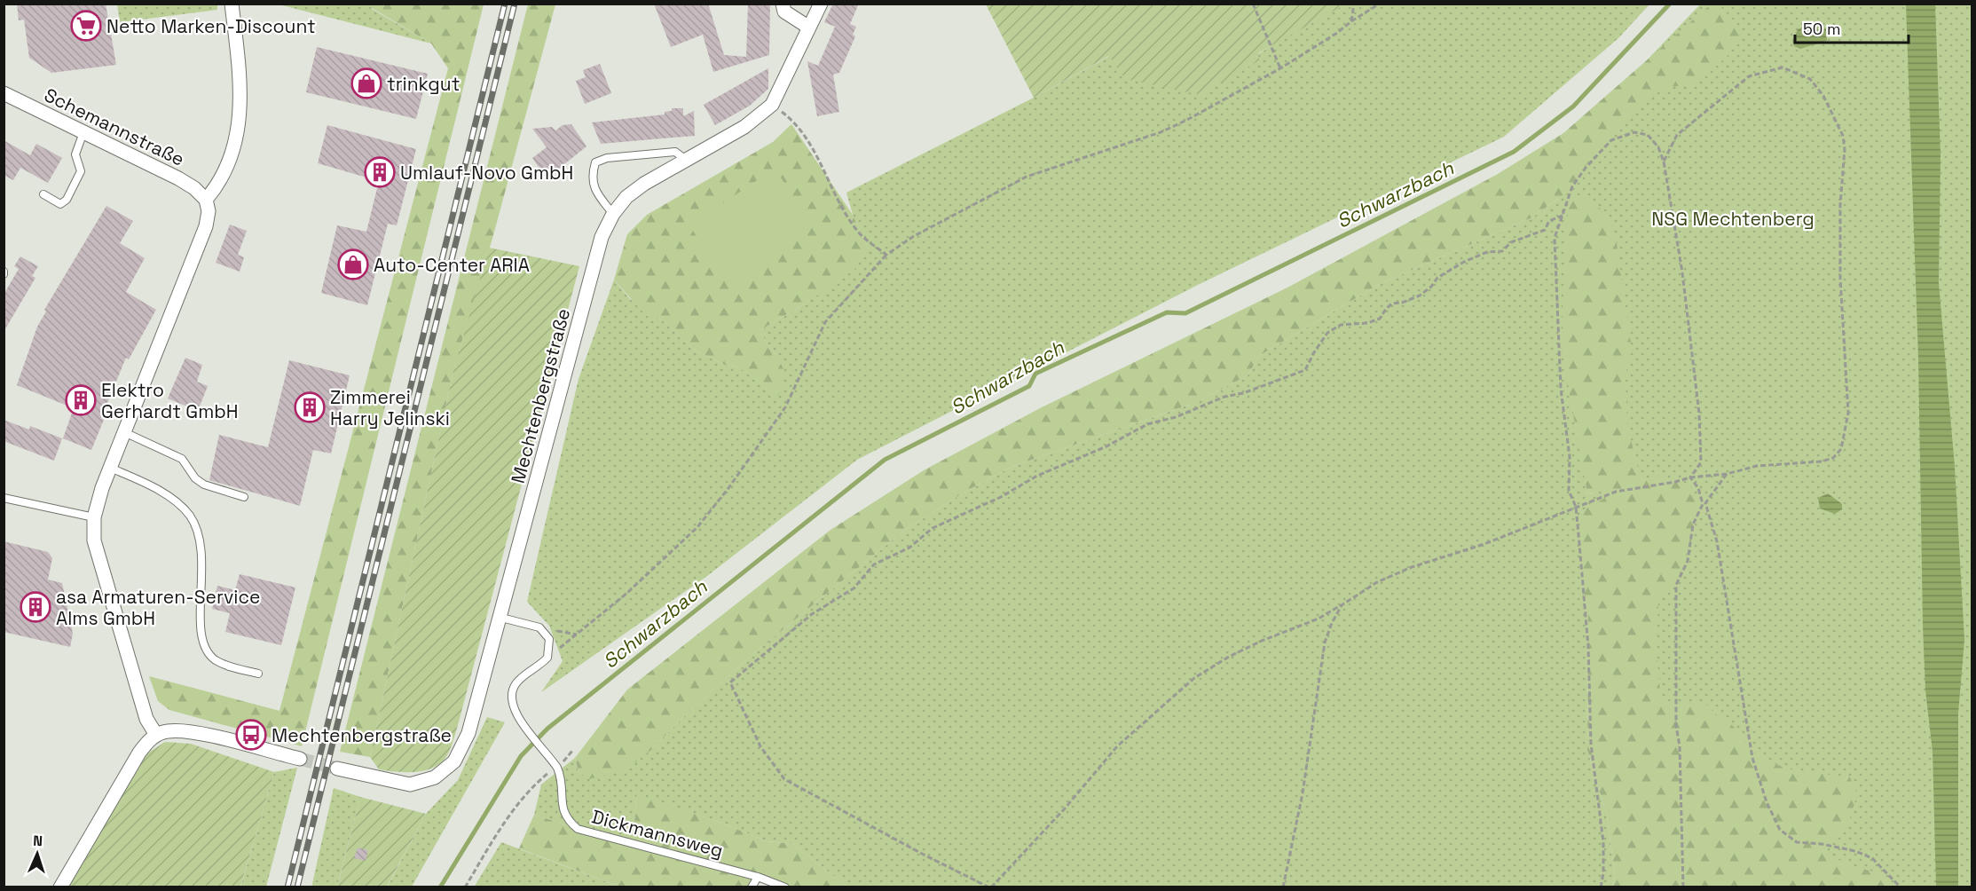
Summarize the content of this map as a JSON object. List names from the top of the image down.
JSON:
{
  "streets": {
    "street": ["Schemannstraße", "Mechtenbergstraße"],
    "lane": ["Dickmannsweg"]
  },
  "water": ["Schwarzbach"],
  "parks": ["NSG Mechtenberg"],
  "places": {
    "supermarket": ["Netto Marken-Discount"],
    "shop": ["trinkgut", "Auto-Center ARIA"],
    "building": [
      "Umlauf-Novo GmbH",
      "Elektro Gerhardt GmbH",
      "Zimmerei Harry Jelinski",
      "asa Armaturen-Service Alms GmbH"
    ],
    "bus stop": ["Mechtenbergstraße"]
  },
  "scale_bar": "50 m",
  "north": "top"
}
